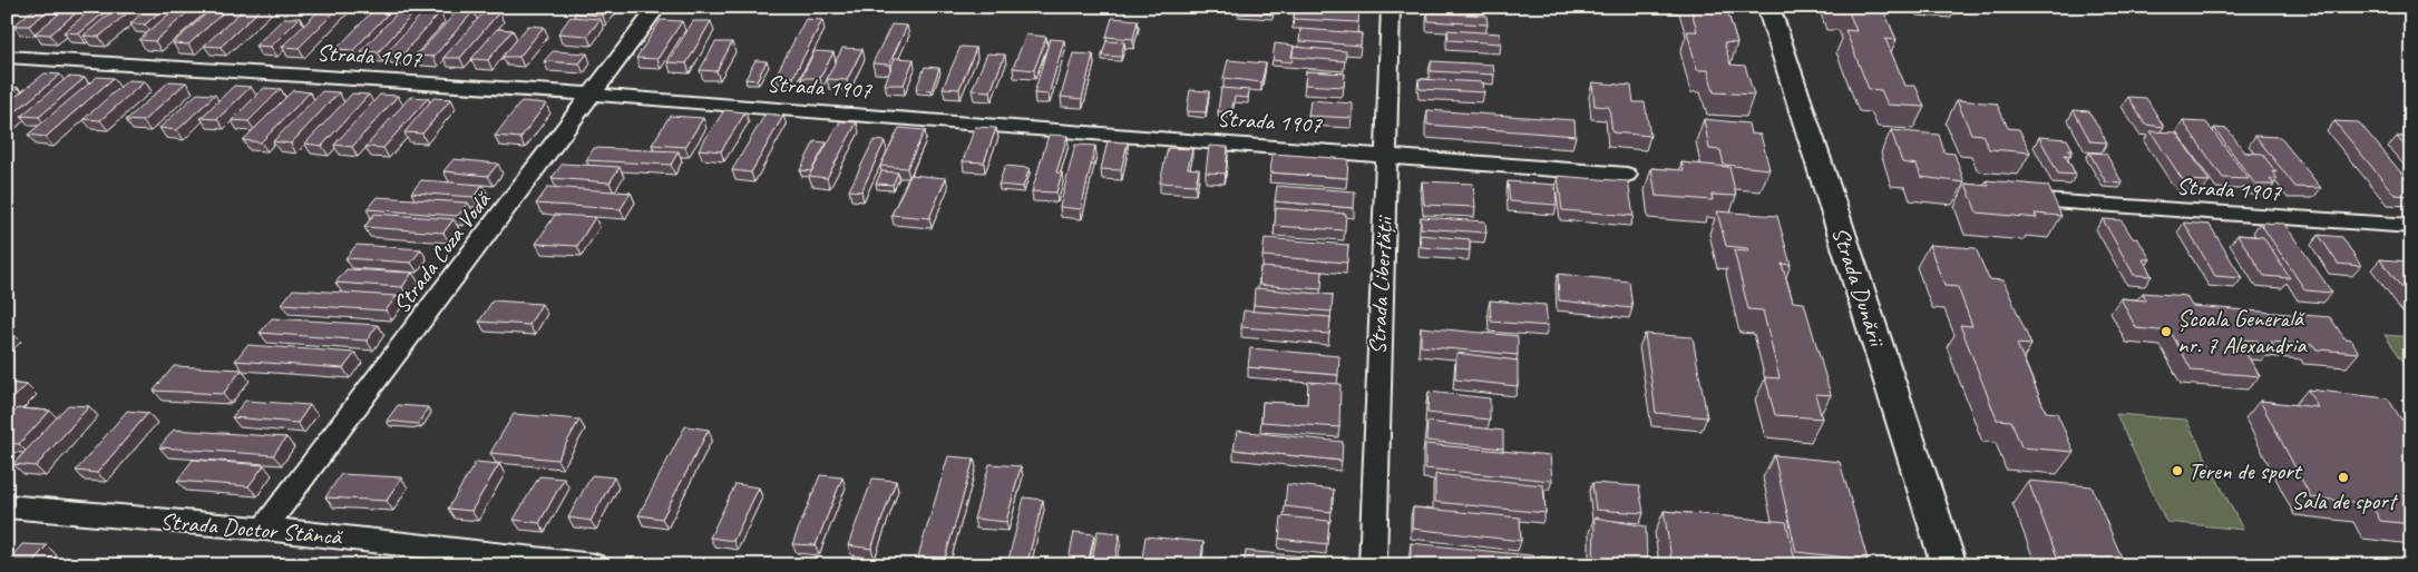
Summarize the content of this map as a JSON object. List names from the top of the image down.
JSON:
{
  "streets": {
    "main road": ["Strada Dunării"],
    "street": [
      "Strada 1907",
      "Strada Cuza Vodă",
      "Strada Libertății",
      "Strada Doctor Stâncă"
    ]
  },
  "crossings": [
    ["Strada 1907", "Strada Cuza Vodă"],
    ["Strada 1907", "Strada Libertății"],
    ["Strada Cuza Vodă", "Strada Doctor Stâncă"]
  ],
  "places": ["Școala Generală nr. 7 Alexandria", "Teren de sport", "Sala de sport"]
}
